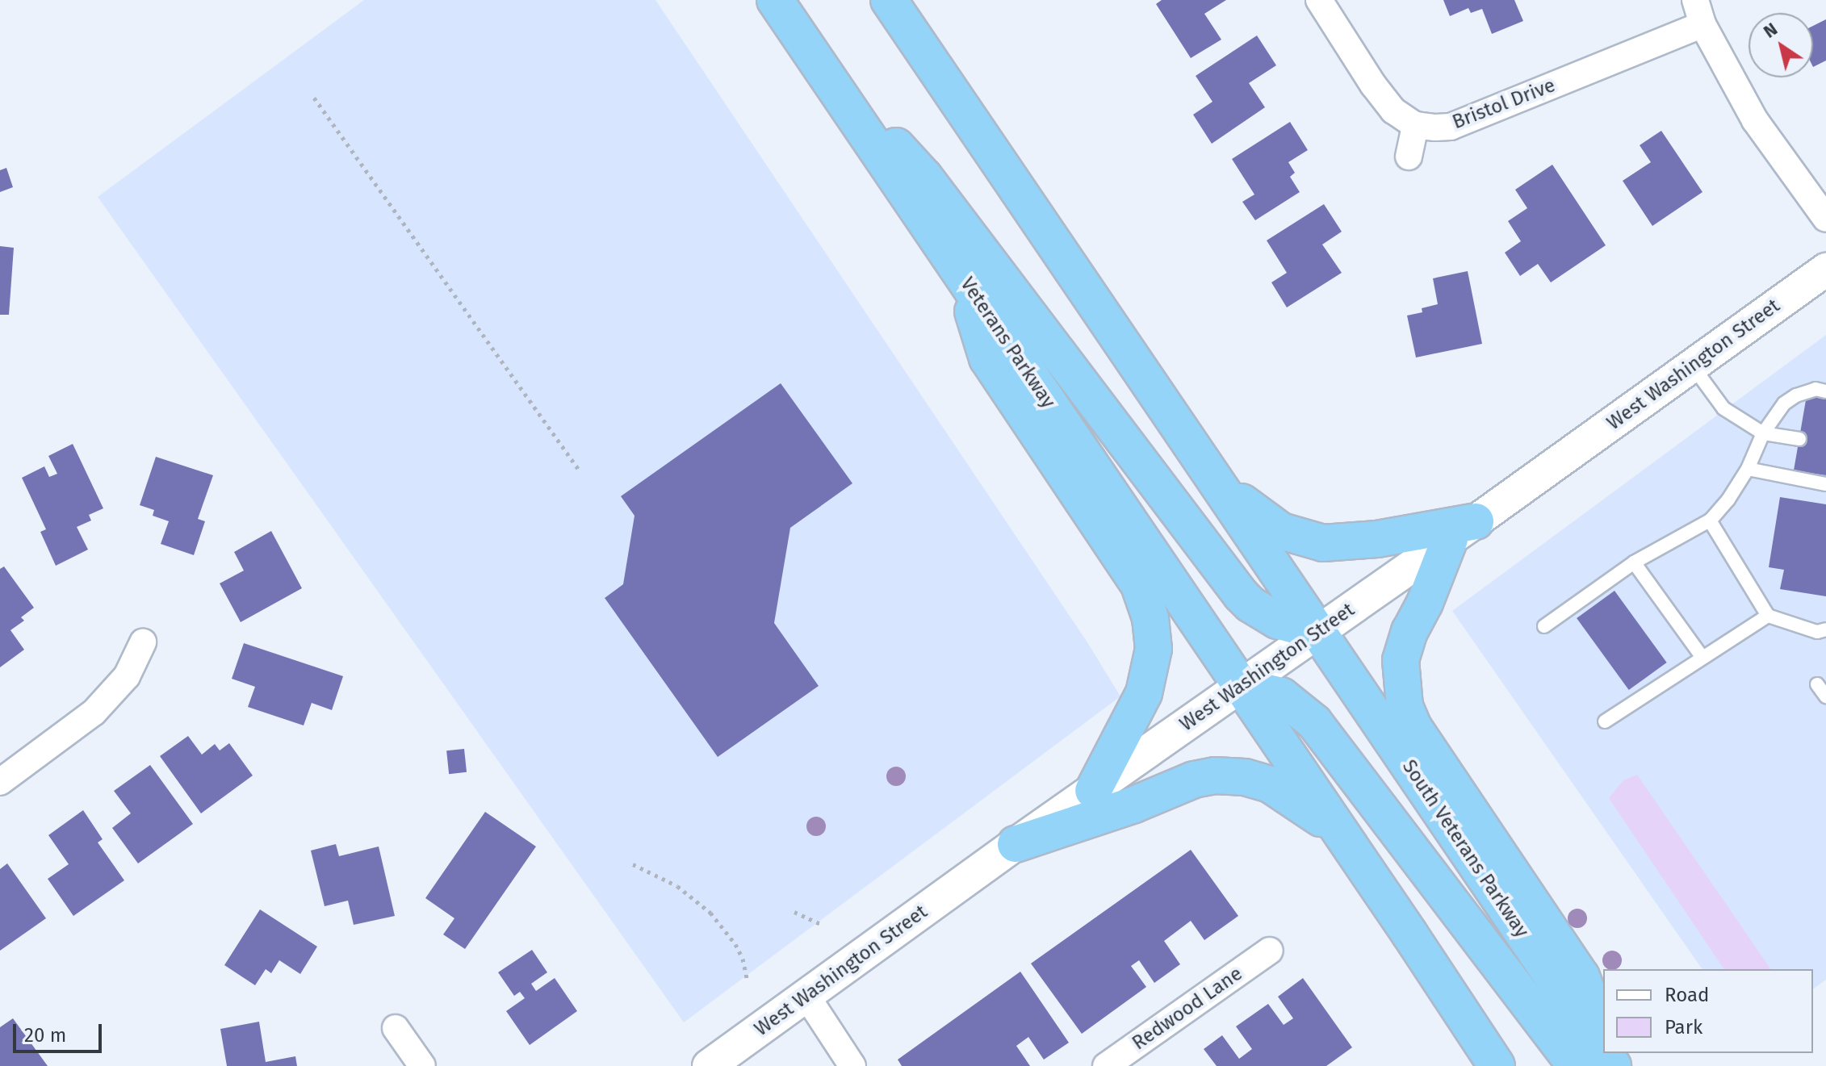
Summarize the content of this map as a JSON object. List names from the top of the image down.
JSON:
{
  "streets": {
    "highway": ["Veterans Parkway", "South Veterans Parkway"],
    "street": ["Bristol Drive", "West Washington Street", "Redwood Lane"]
  },
  "crossings": [
    ["Veterans Parkway", "West Washington Street"],
    ["West Washington Street", "South Veterans Parkway"]
  ],
  "legend": ["Road", "Park"],
  "scale_bar": "20 m",
  "north": "top left"
}
